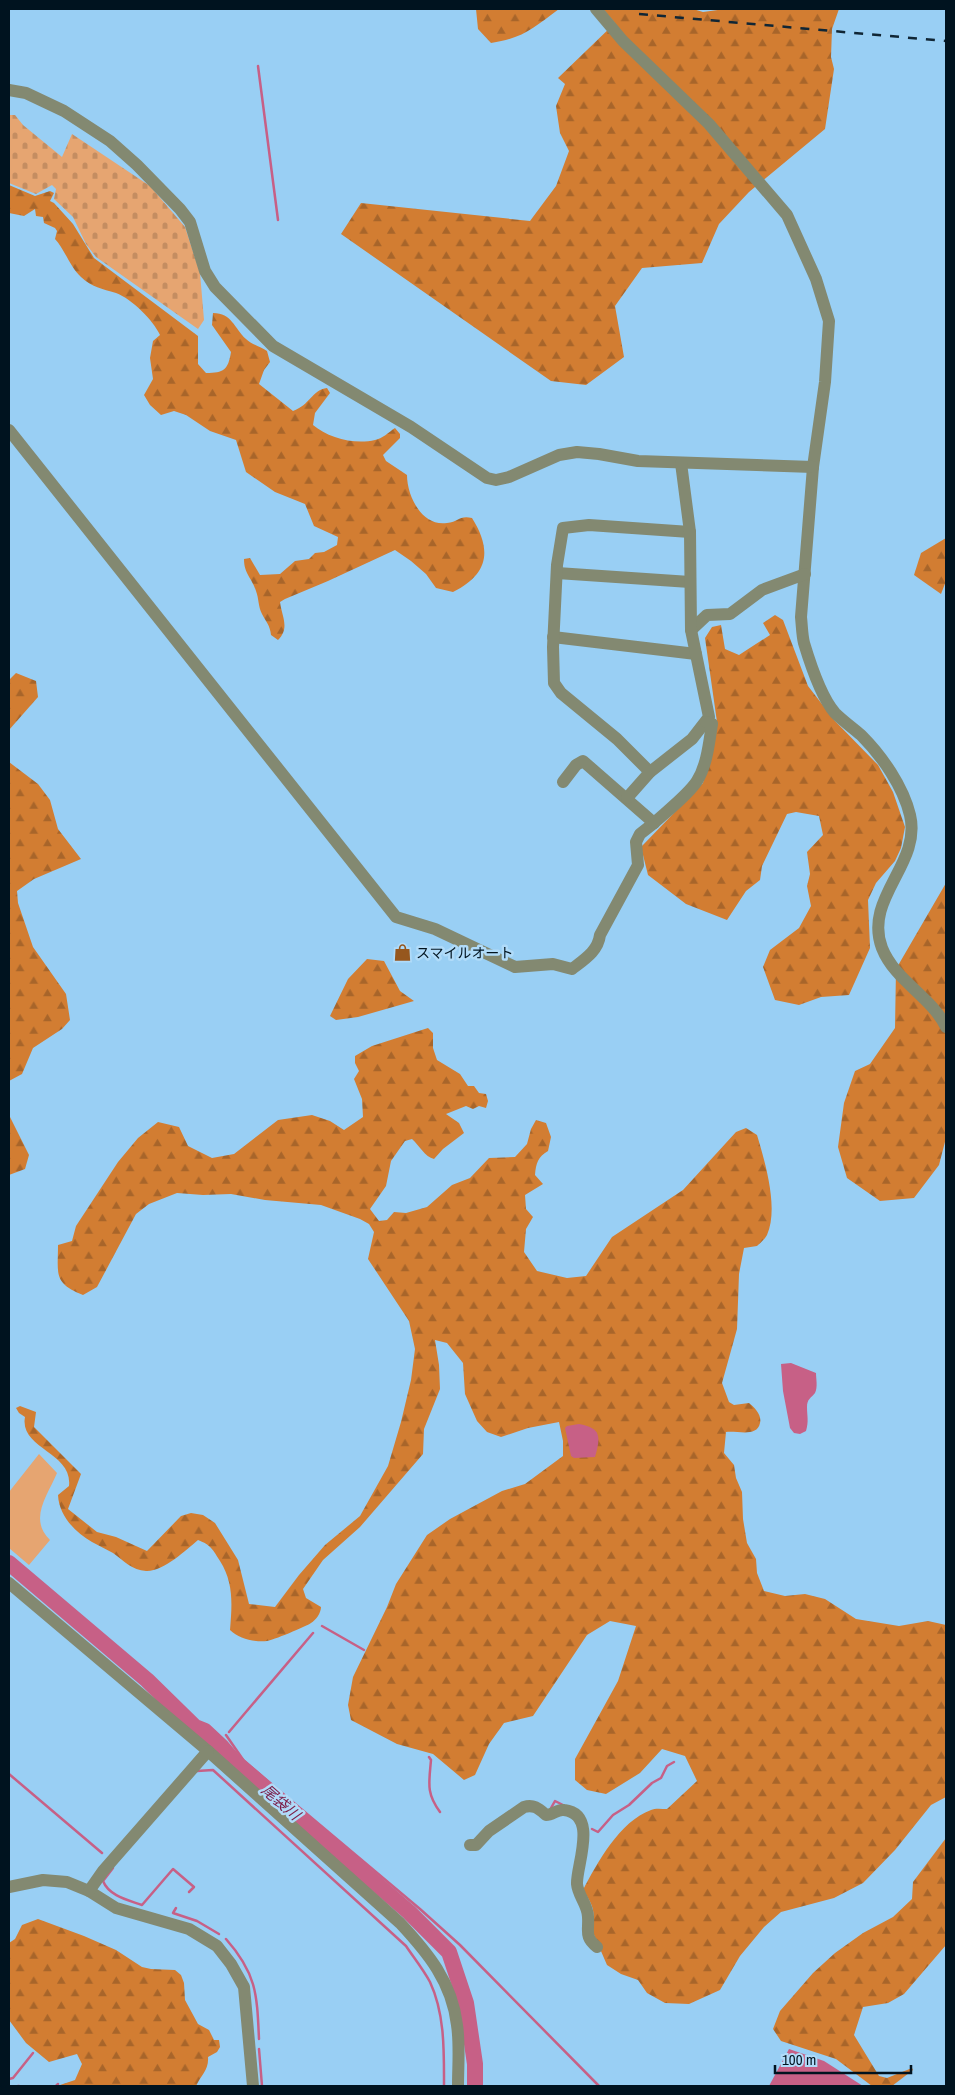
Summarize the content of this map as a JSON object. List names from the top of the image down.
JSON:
{
  "water": ["尾袋川"],
  "places": {
    "shop": ["スマイルオート"]
  },
  "scale_bar": "100 m"
}
